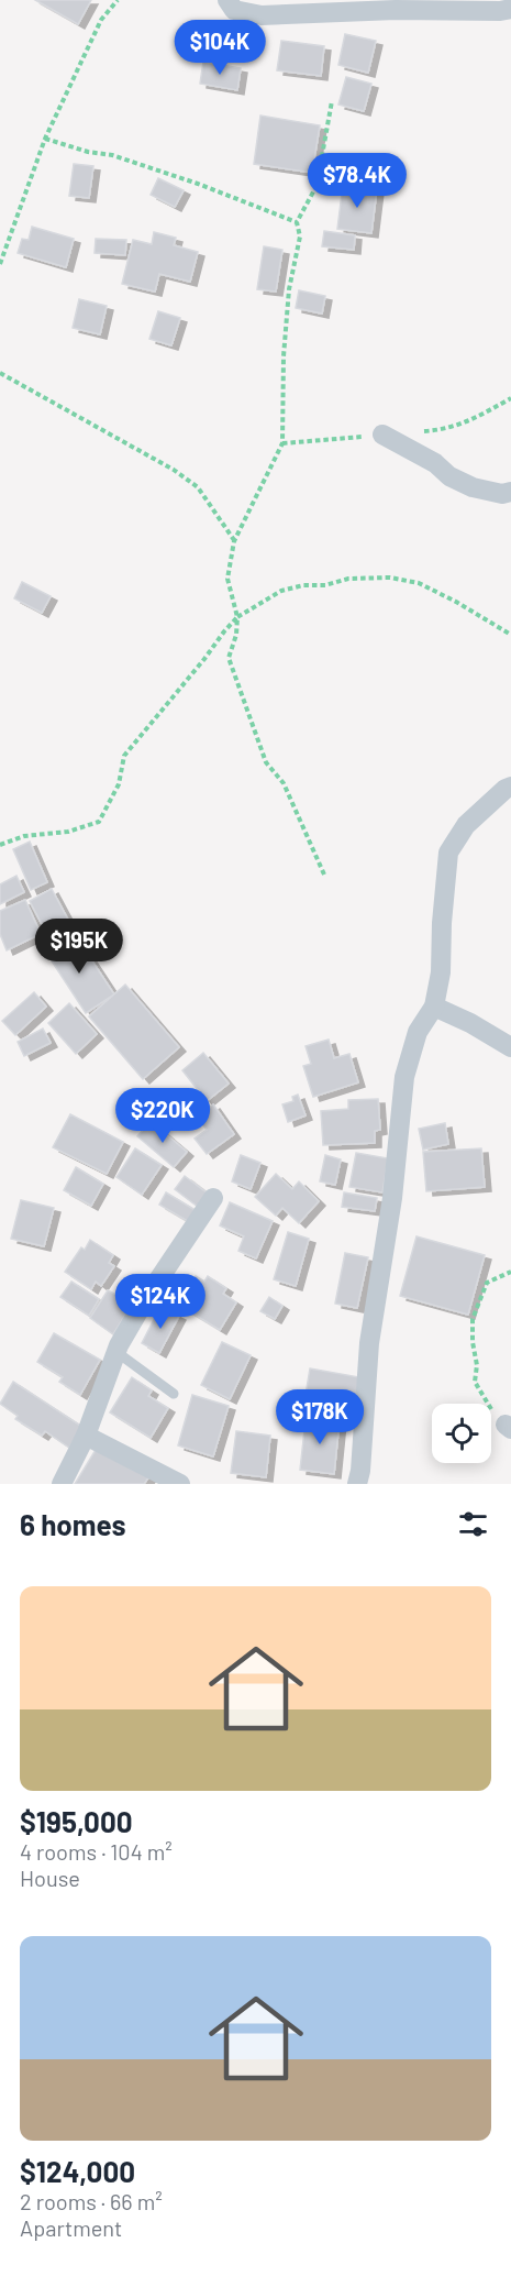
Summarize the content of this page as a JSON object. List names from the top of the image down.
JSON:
{
  "page": {
    "price": [
      "$104K",
      "$78.4K",
      "$195K",
      "$220K",
      "$124K",
      "$178K"
    ],
    "heading": "6 homes",
    "list": [
      {
        "name": "$195,000",
        "note": "4 rooms · 104 m² · House"
      },
      {
        "name": "$124,000",
        "note": "2 rooms · 66 m² · Apartment"
      }
    ]
  }
}
